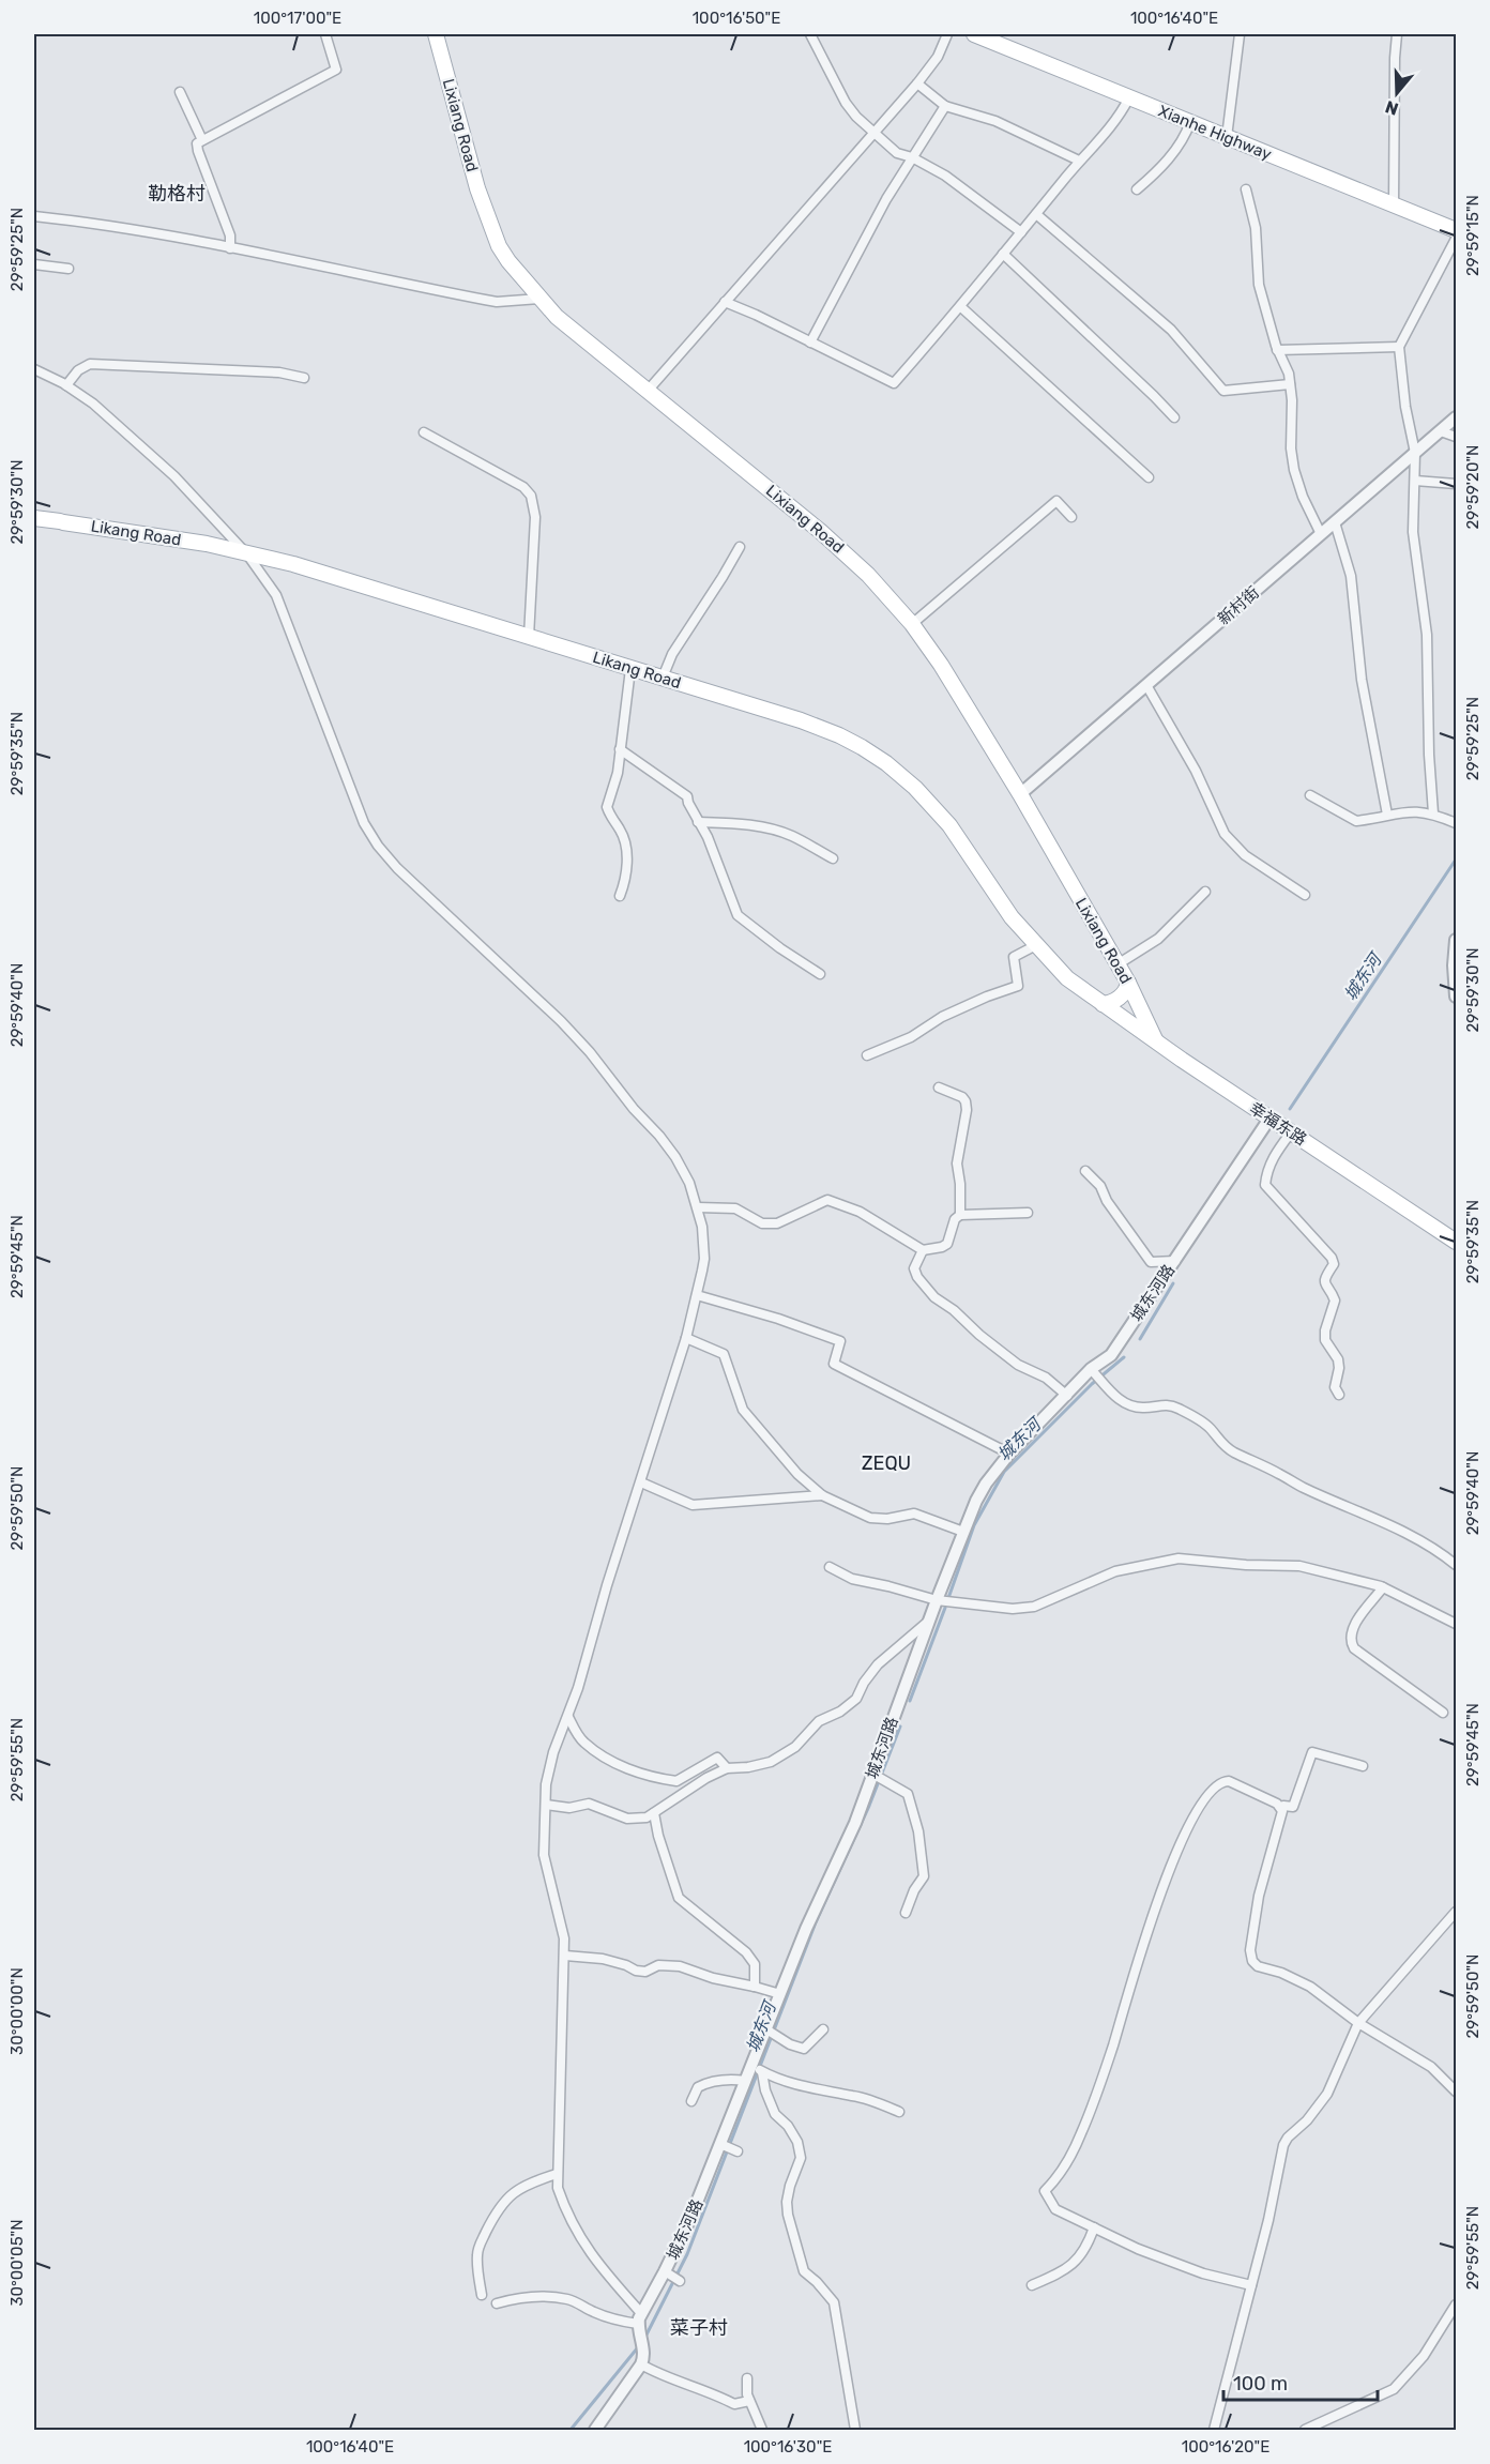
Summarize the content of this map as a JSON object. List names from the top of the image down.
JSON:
{
  "streets": {
    "main road": [
      "Lixiang Road",
      "Xianhe Highway",
      "Likang Road",
      "幸福东路"
    ],
    "street": ["新村街", "城东河路"]
  },
  "crossings": [
    ["Lixiang Road", "新村街"],
    ["Lixiang Road", "幸福东路"],
    ["Likang Road", "幸福东路"],
    ["幸福东路", "城东河路"]
  ],
  "districts": ["勒格村", "ZEQU", "菜子村"],
  "water": ["城东河"],
  "scale_bar": "100 m",
  "north": "bottom",
  "coordinates": [
    "100°17'00\"E",
    "100°16'50\"E",
    "100°16'40\"E",
    "29°59'15\"N",
    "29°59'25\"N",
    "29°59'20\"N",
    "29°59'30\"N",
    "29°59'35\"N",
    "29°59'40\"N",
    "29°59'45\"N",
    "29°59'50\"N",
    "29°59'55\"N",
    "30°00'00\"N",
    "30°00'05\"N",
    "100°16'30\"E",
    "100°16'20\"E"
  ]
}
